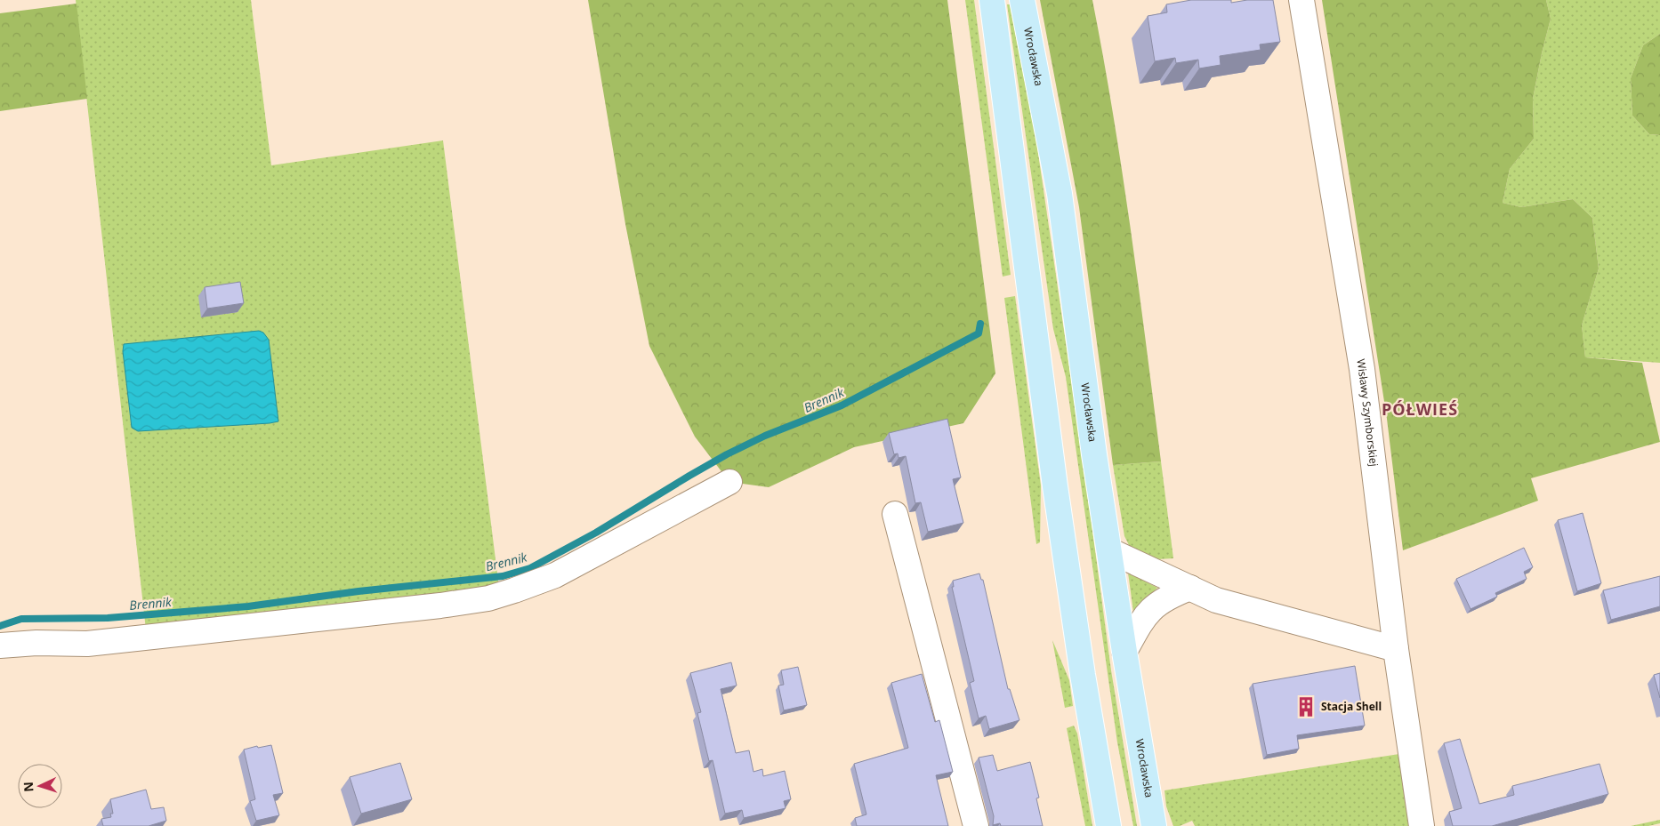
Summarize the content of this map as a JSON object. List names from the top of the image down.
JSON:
{
  "streets": {
    "main road": ["Wrocławska"],
    "street": ["Wisławy Szymborskiej"]
  },
  "districts": ["PÓŁWIEŚ"],
  "water": ["Brennik"],
  "places": {
    "building": ["Stacja Shell"]
  },
  "north": "left"
}
